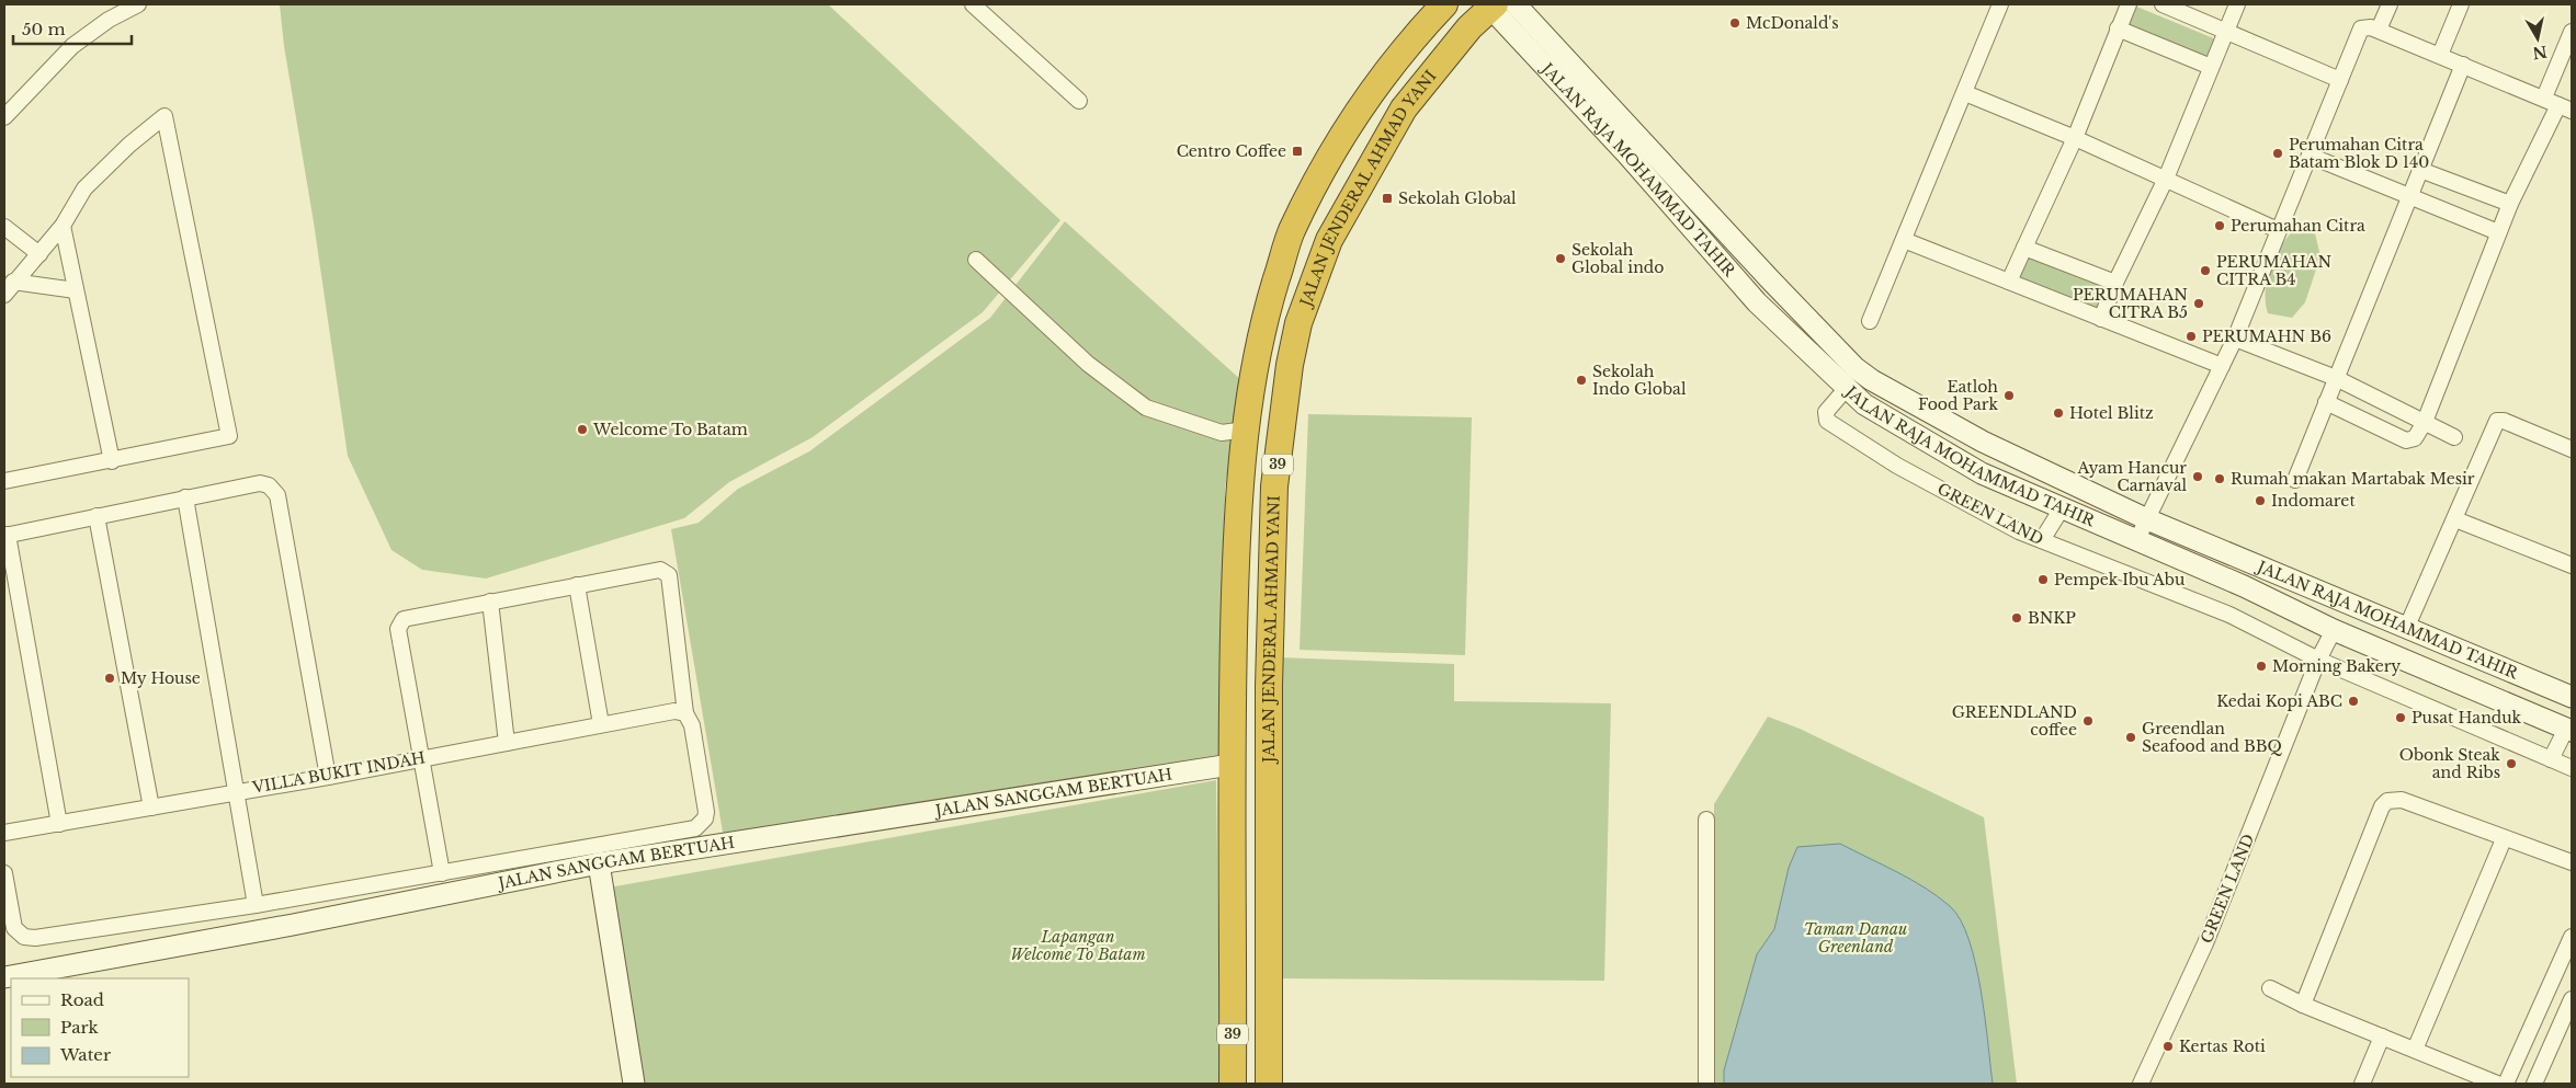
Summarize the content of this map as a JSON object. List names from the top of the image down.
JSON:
{
  "streets": {
    "highway": ["JALAN JENDERAL AHMAD YANI", "39"],
    "main road": ["JALAN RAJA MOHAMMAD TAHIR", "JALAN SANGGAM BERTUAH"],
    "street": ["GREEN LAND", "VILLA BUKIT INDAH"]
  },
  "crossings": [
    ["JALAN RAJA MOHAMMAD TAHIR", "JALAN JENDERAL AHMAD YANI"],
    ["JALAN RAJA MOHAMMAD TAHIR", "GREEN LAND"],
    ["39", "JALAN SANGGAM BERTUAH"]
  ],
  "parks": ["Taman Danau Greenland", "Lapangan Welcome To Batam"],
  "places": {
    "other": [
      "McDonald's",
      "Perumahan Citra Batam Blok D 140",
      "Perumahan Citra",
      "Sekolah Global indo",
      "PERUMAHAN CITRA B4",
      "PERUMAHAN CITRA B5",
      "PERUMAHN B6",
      "Sekolah Indo Global",
      "Eatloh Food Park",
      "Hotel Blitz",
      "Welcome To Batam",
      "Ayam Hancur Carnaval",
      "Rumah makan Martabak Mesir",
      "Indomaret",
      "Pempek Ibu Abu",
      "BNKP",
      "Morning Bakery",
      "My House",
      "Kedai Kopi ABC",
      "Pusat Handuk",
      "GREENDLAND coffee",
      "Greendlan Seafood and BBQ",
      "Obonk Steak and Ribs",
      "Kertas Roti"
    ],
    "transit": ["Centro Coffee", "Sekolah Global"]
  },
  "legend": ["Road", "Park", "Water"],
  "scale_bar": "50 m",
  "north": "bottom"
}
